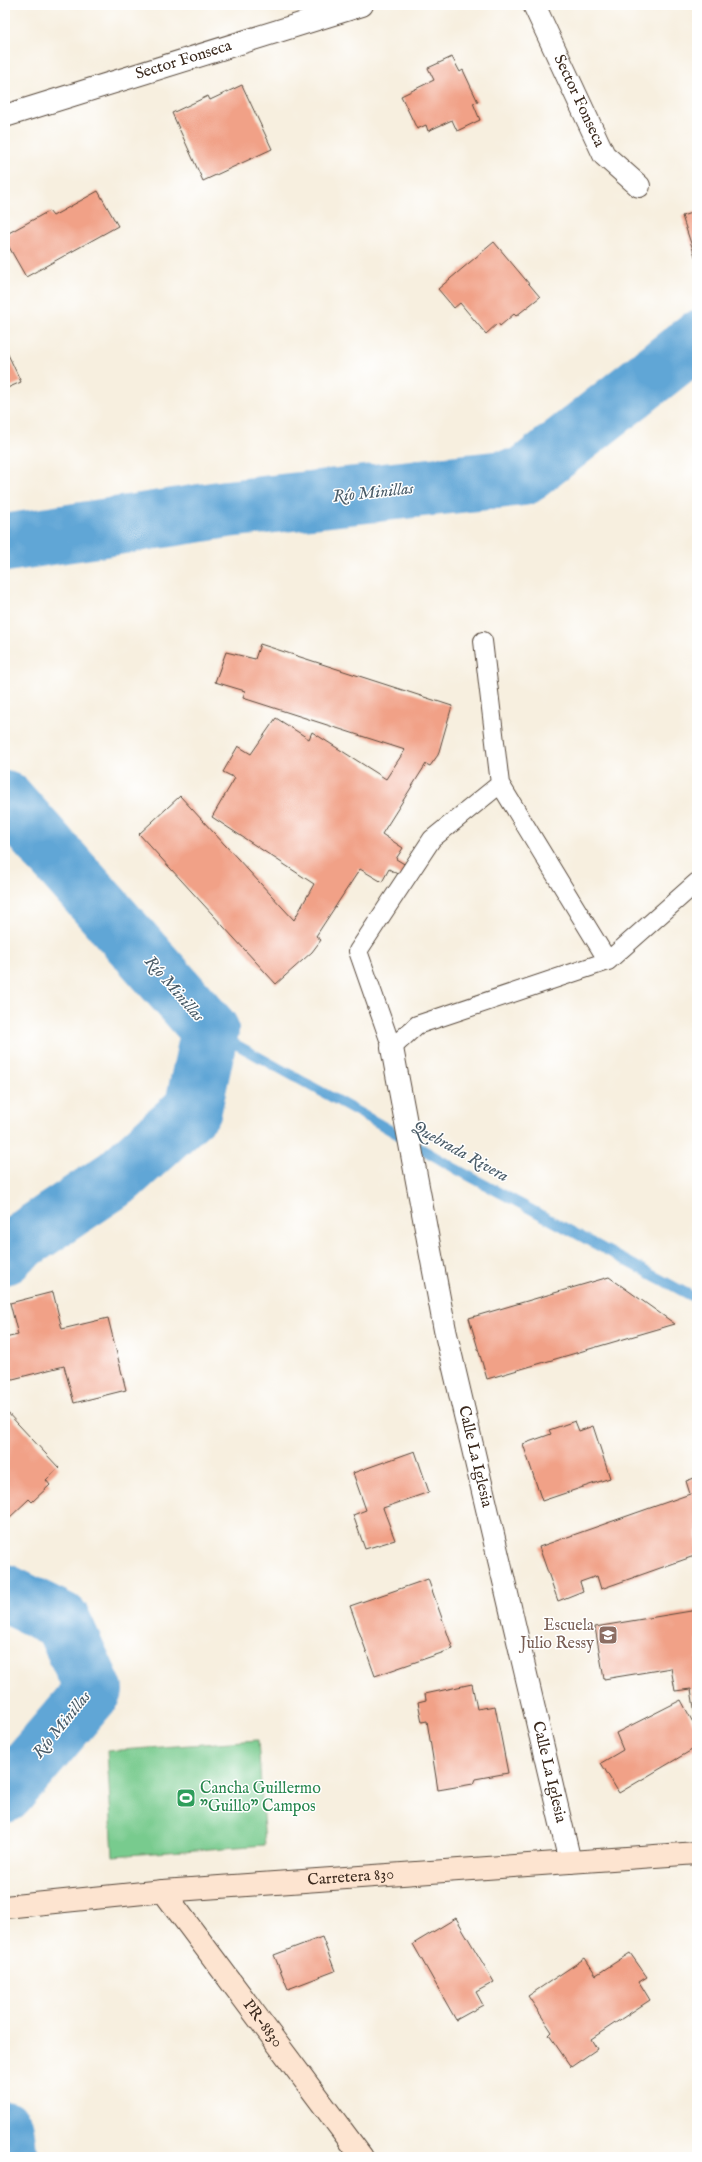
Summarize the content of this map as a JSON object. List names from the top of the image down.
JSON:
{
  "streets": {
    "street": [
      "Sector Fonseca",
      "Calle La Iglesia",
      "Carretera 830",
      "PR-8830"
    ]
  },
  "crossings": [
    ["Calle La Iglesia", "Carretera 830"],
    ["Carretera 830", "PR-8830"]
  ],
  "water": ["Río Minillas", "Quebrada Rivera"],
  "places": {
    "school or university": ["Escuela Julio Ressy"],
    "sports": ["Cancha Guillermo \"Guillo\" Campos"]
  }
}
